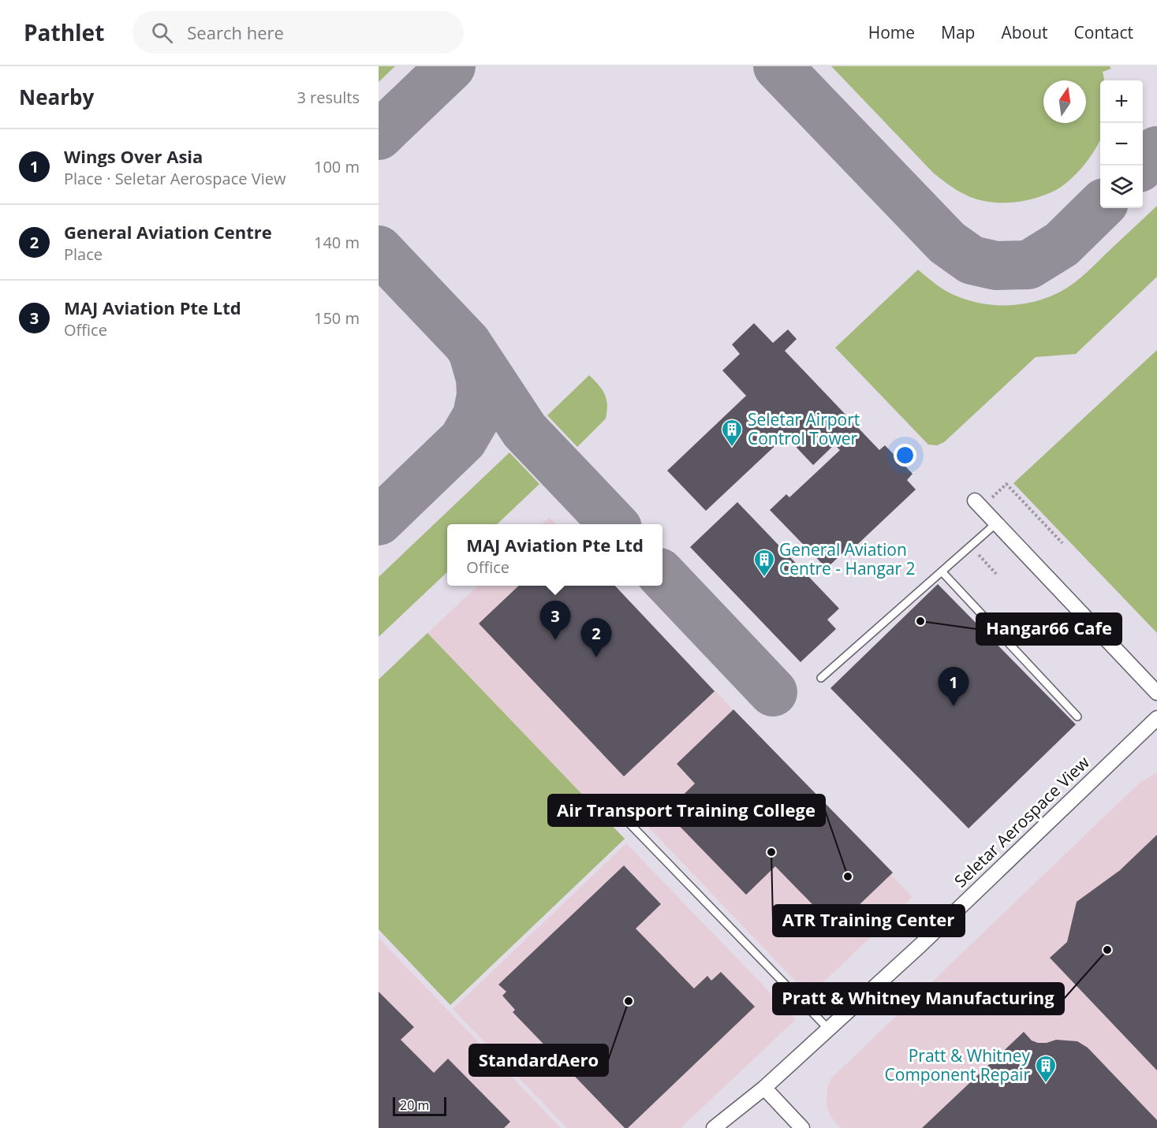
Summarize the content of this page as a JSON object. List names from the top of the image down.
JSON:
{
  "streets": {
    "street": ["Seletar Aerospace View"]
  },
  "places": {
    "building": ["Seletar Airport Control Tower", "General Aviation Centre - Hangar 2", "Pratt & Whitney Component Repair"],
    "other": [
      "Hangar66 Cafe",
      "ATR Training Center",
      "Air Transport Training College",
      "Pratt & Whitney Manufacturing",
      "StandardAero"
    ]
  },
  "scale_bar": "20 m",
  "north": "top",
  "page": {
    "header": "Pathlet",
    "search": "Search here",
    "nav": [
      "Home",
      "Map",
      "About",
      "Contact"
    ],
    "heading": ["Nearby", "3 results"],
    "map_buttons": ["+", "−"],
    "list": [
      {
        "mark": "1",
        "name": "Wings Over Asia",
        "note": "Place · Seletar Aerospace View",
        "value": "100 m"
      },
      {
        "mark": "2",
        "name": "General Aviation Centre",
        "note": "Place",
        "value": "140 m"
      },
      {
        "mark": "3",
        "name": "MAJ Aviation Pte Ltd",
        "note": "Office",
        "value": "150 m"
      }
    ],
    "popup": ["MAJ Aviation Pte Ltd", "Office"],
    "pins": ["3", "2", "1"],
    "scale": "20 m"
  }
}
